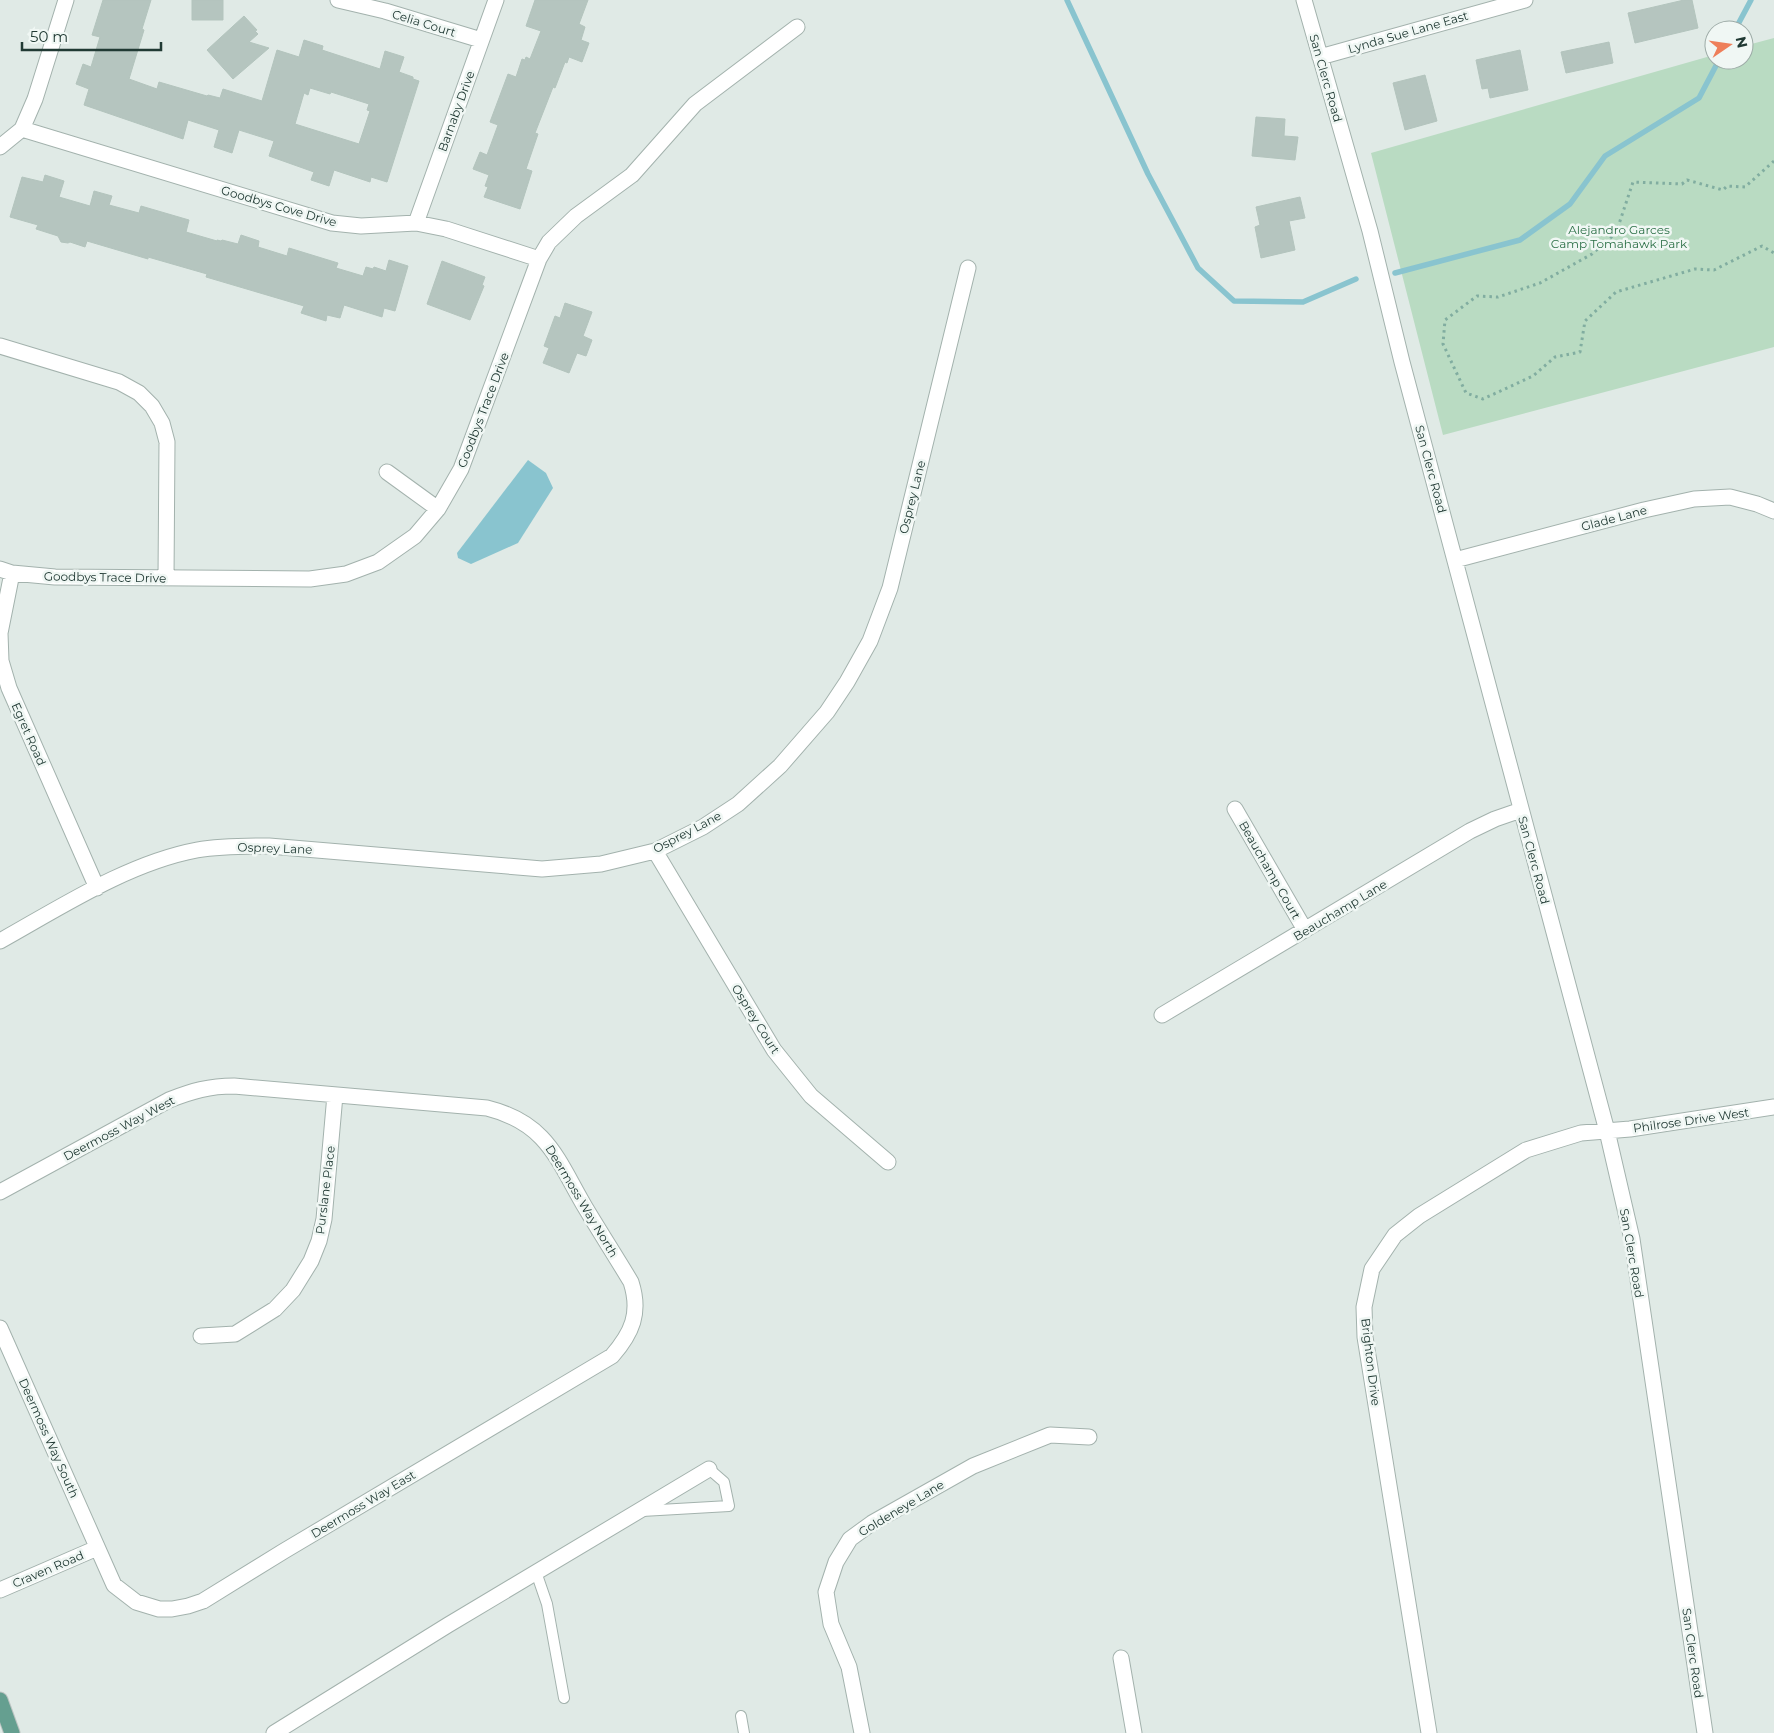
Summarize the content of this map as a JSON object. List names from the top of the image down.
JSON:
{
  "streets": {
    "street": [
      "Celia Court",
      "Lynda Sue Lane East",
      "San Clerc Road",
      "Barnaby Drive",
      "Goodbys Cove Drive",
      "Goodbys Trace Drive",
      "Osprey Lane",
      "Glade Lane",
      "Egret Road",
      "Beauchamp Court",
      "Beauchamp Lane",
      "Osprey Court",
      "Philrose Drive West",
      "Deermoss Way West",
      "Purslane Place",
      "Deermoss Way North",
      "Brighton Drive",
      "Deermoss Way South",
      "Deermoss Way East",
      "Goldeneye Lane",
      "Craven Road"
    ]
  },
  "crossings": [
    ["Celia Court", "Barnaby Drive"],
    ["Lynda Sue Lane East", "San Clerc Road"],
    ["San Clerc Road", "Glade Lane"],
    ["San Clerc Road", "Beauchamp Lane"],
    ["San Clerc Road", "Philrose Drive West"],
    ["San Clerc Road", "Brighton Drive"],
    ["Barnaby Drive", "Goodbys Cove Drive"],
    ["Goodbys Cove Drive", "Goodbys Trace Drive"],
    ["Goodbys Trace Drive", "Egret Road"],
    ["Osprey Lane", "Egret Road"],
    ["Osprey Lane", "Osprey Court"],
    ["Beauchamp Court", "Beauchamp Lane"],
    ["Philrose Drive West", "Brighton Drive"],
    ["Deermoss Way West", "Purslane Place"],
    ["Deermoss Way West", "Deermoss Way North"],
    ["Purslane Place", "Deermoss Way North"],
    ["Deermoss Way North", "Deermoss Way East"],
    ["Deermoss Way South", "Deermoss Way East"],
    ["Deermoss Way South", "Craven Road"],
    ["Deermoss Way East", "Craven Road"]
  ],
  "parks": ["Alejandro Garces Camp Tomahawk Park"],
  "scale_bar": "50 m",
  "north": "right"
}
